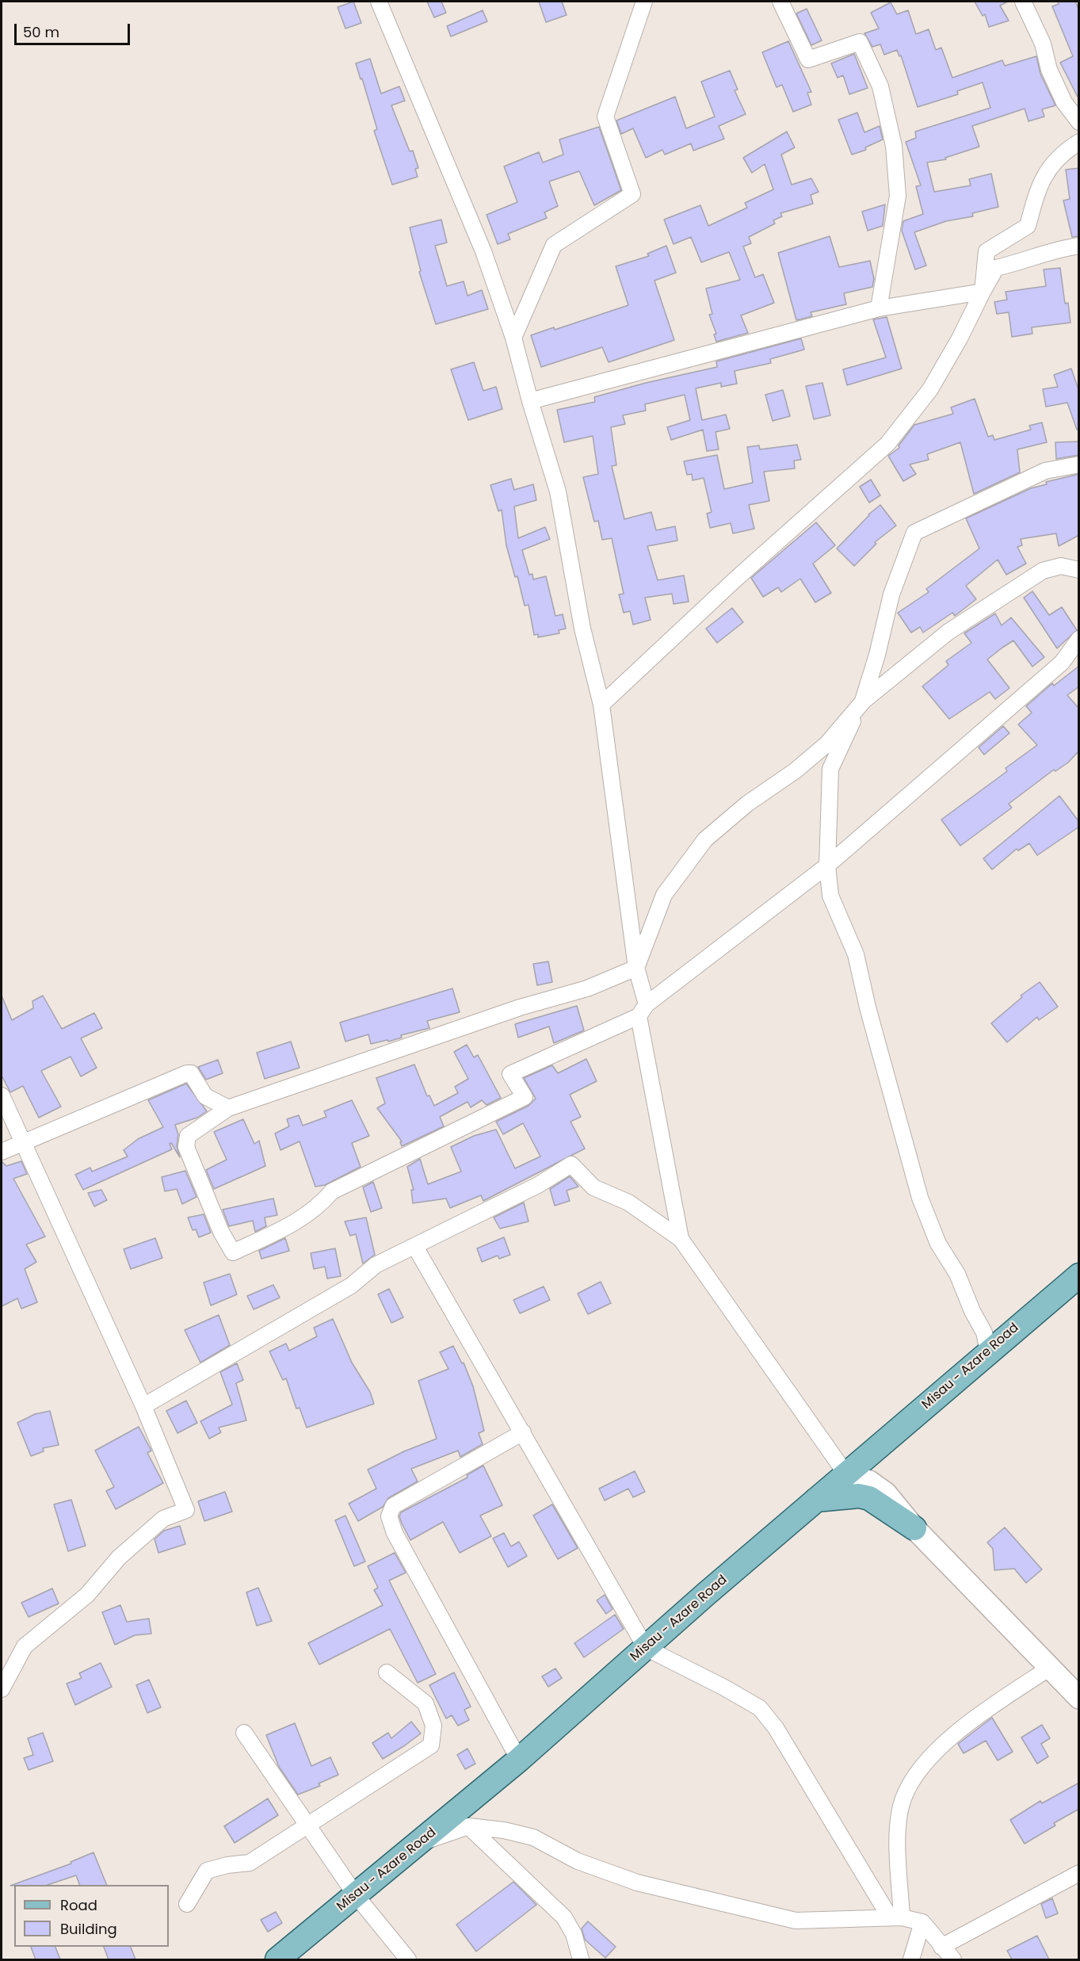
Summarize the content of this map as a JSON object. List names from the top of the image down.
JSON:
{
  "streets": {
    "main road": ["Misau - Azare Road"]
  },
  "legend": ["Road", "Building"],
  "scale_bar": "50 m"
}
